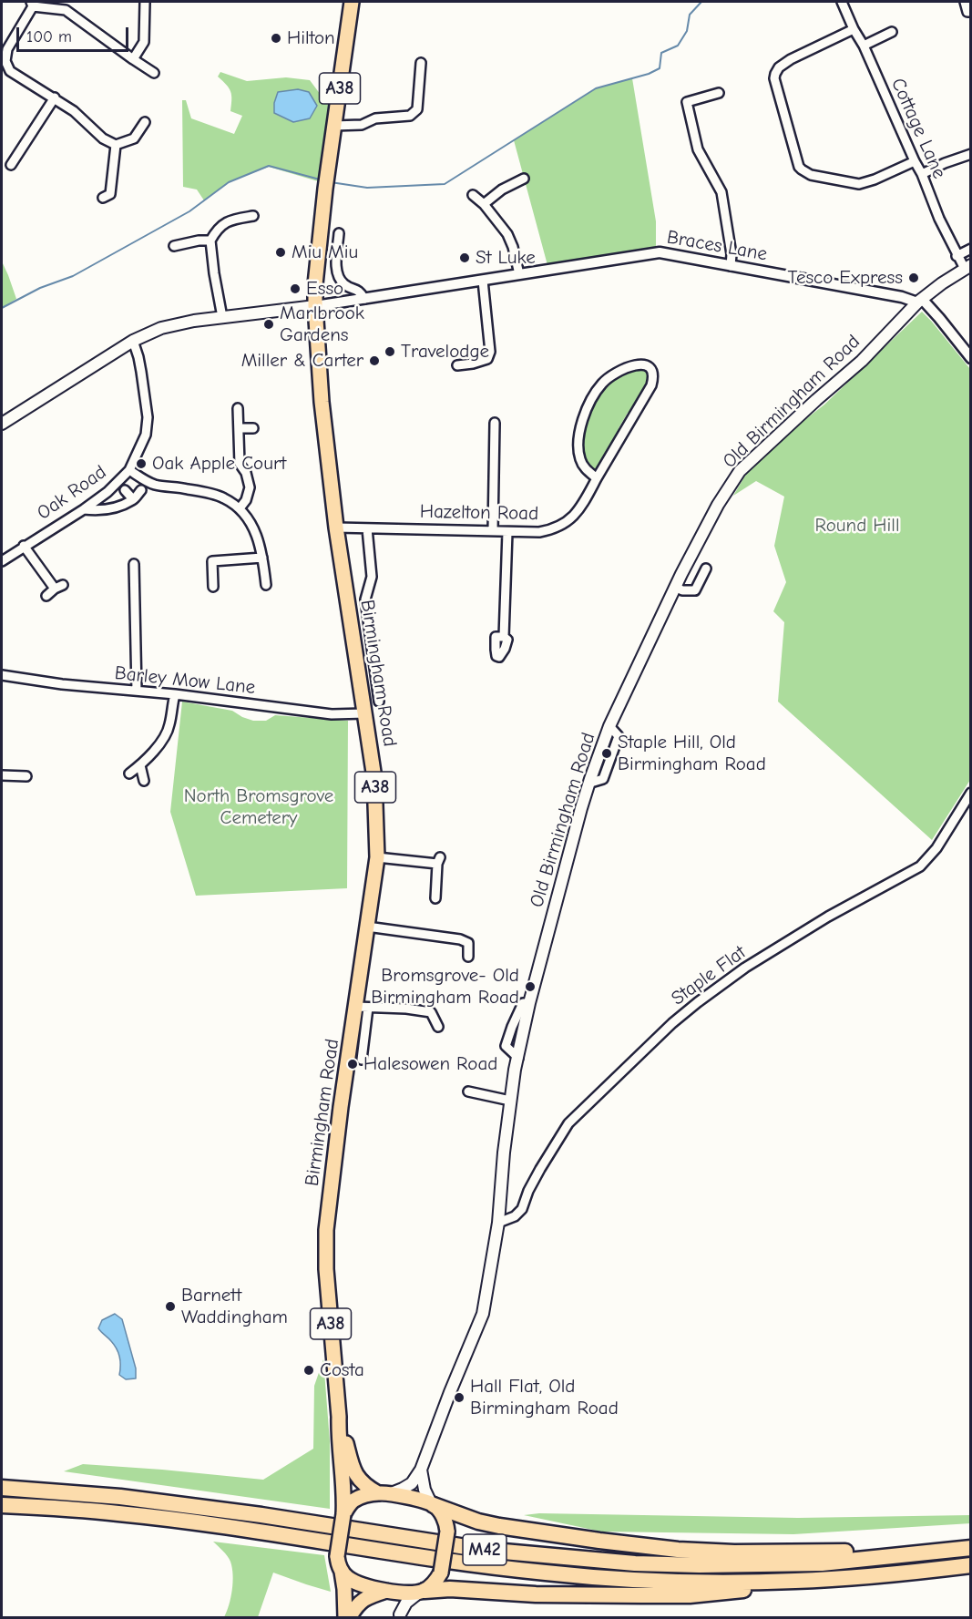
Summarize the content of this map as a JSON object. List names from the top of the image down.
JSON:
{
  "streets": {
    "highway": ["A38", "Birmingham Road", "M42"],
    "main road": ["Old Birmingham Road"],
    "street": [
      "Cottage Lane",
      "Braces Lane",
      "Oak Road",
      "Hazelton Road",
      "Barley Mow Lane",
      "Staple Flat"
    ]
  },
  "crossings": [
    ["Cottage Lane", "Old Birmingham Road"],
    ["Braces Lane", "Old Birmingham Road"],
    ["Braces Lane", "Birmingham Road"],
    ["Old Birmingham Road", "Birmingham Road"],
    ["Old Birmingham Road", "Staple Flat"],
    ["Old Birmingham Road", "M42"],
    ["Hazelton Road", "Birmingham Road"],
    ["Birmingham Road", "Barley Mow Lane"],
    ["Birmingham Road", "M42"]
  ],
  "parks": ["Round Hill", "North Bromsgrove Cemetery"],
  "places": [
    "Hilton",
    "Miu Miu",
    "St Luke",
    "Tesco Express",
    "Esso",
    "Marlbrook Gardens",
    "Travelodge",
    "Miller & Carter",
    "Oak Apple Court",
    "Staple Hill, Old Birmingham Road",
    "Bromsgrove- Old Birmingham Road",
    "Halesowen Road",
    "Barnett Waddingham",
    "Costa",
    "Hall Flat, Old Birmingham Road"
  ],
  "scale_bar": "100 m"
}
